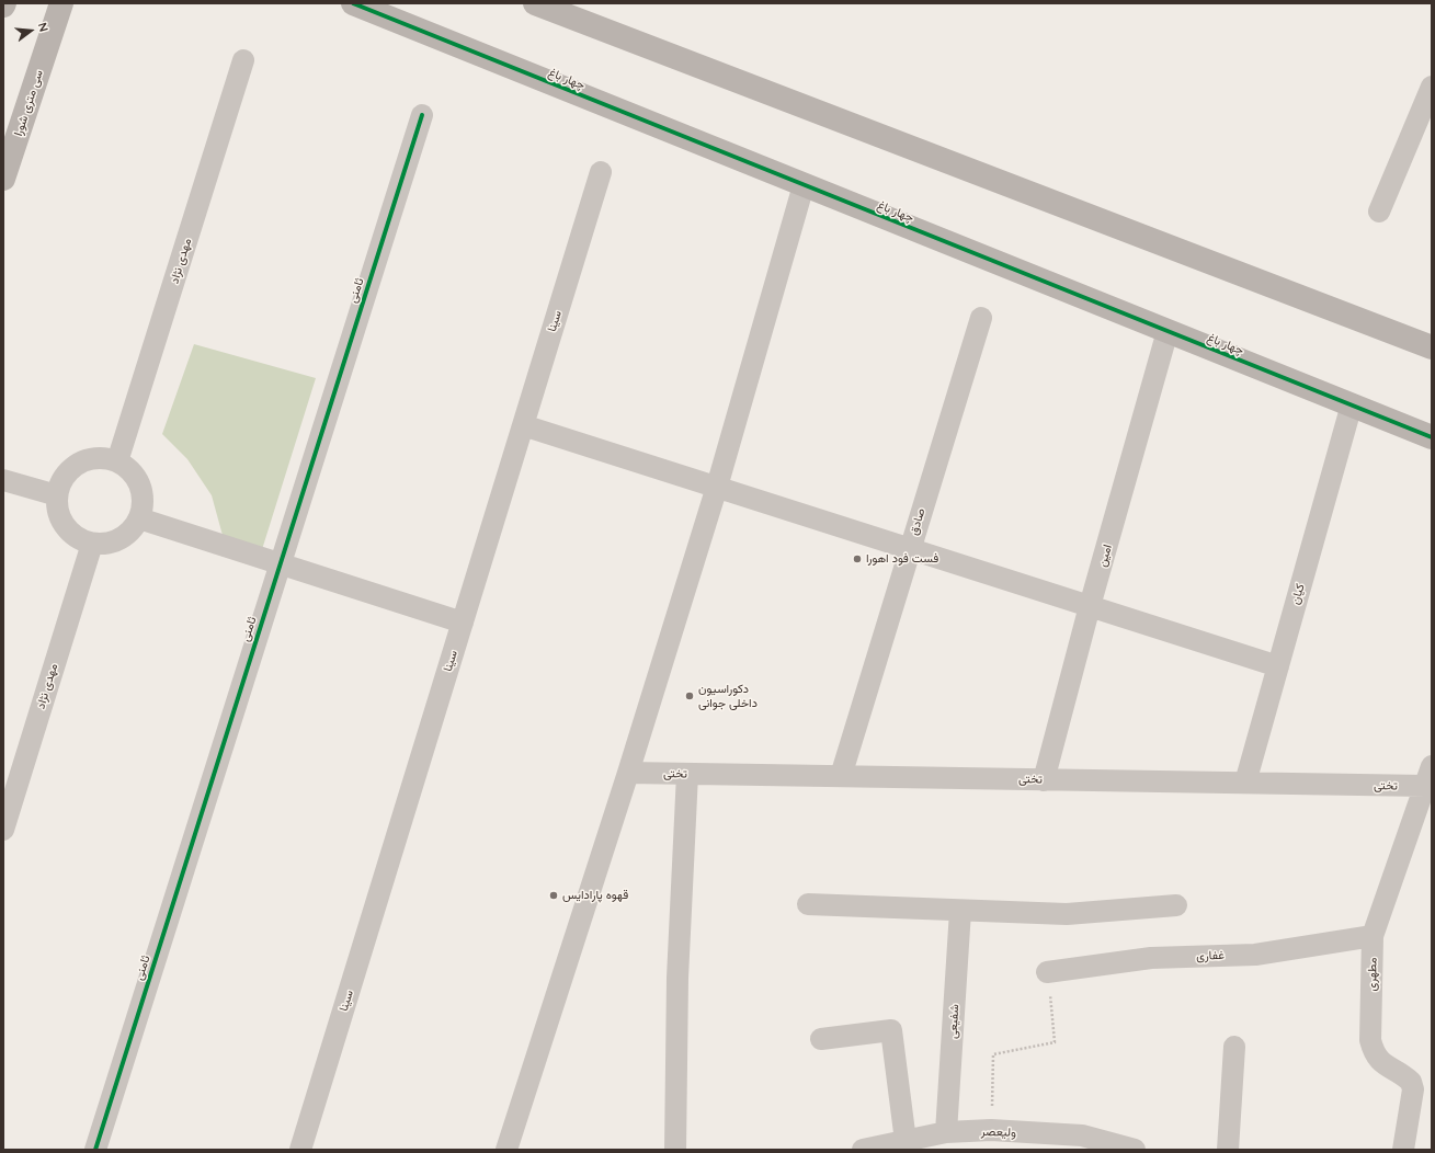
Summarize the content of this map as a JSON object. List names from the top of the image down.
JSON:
{
  "streets": {
    "street": [
      "چهار باغ",
      "سی متری شورا",
      "مهدی نژاد",
      "ثامنی",
      "سینا",
      "صادق",
      "امین",
      "کیان",
      "تختی",
      "غفاری",
      "مطهری",
      "شفیعی",
      "ولیعصر"
    ]
  },
  "crossings": [
    ["چهار باغ", "امین"],
    ["چهار باغ", "کیان"],
    ["صادق", "تختی"],
    ["امین", "تختی"],
    ["کیان", "تختی"],
    ["تختی", "مطهری"],
    ["غفاری", "مطهری"],
    ["شفیعی", "ولیعصر"]
  ],
  "places": ["فست فود اهورا", "دکوراسیون داخلی جوانی", "قهوه پارادایس"],
  "north": "right"
}
